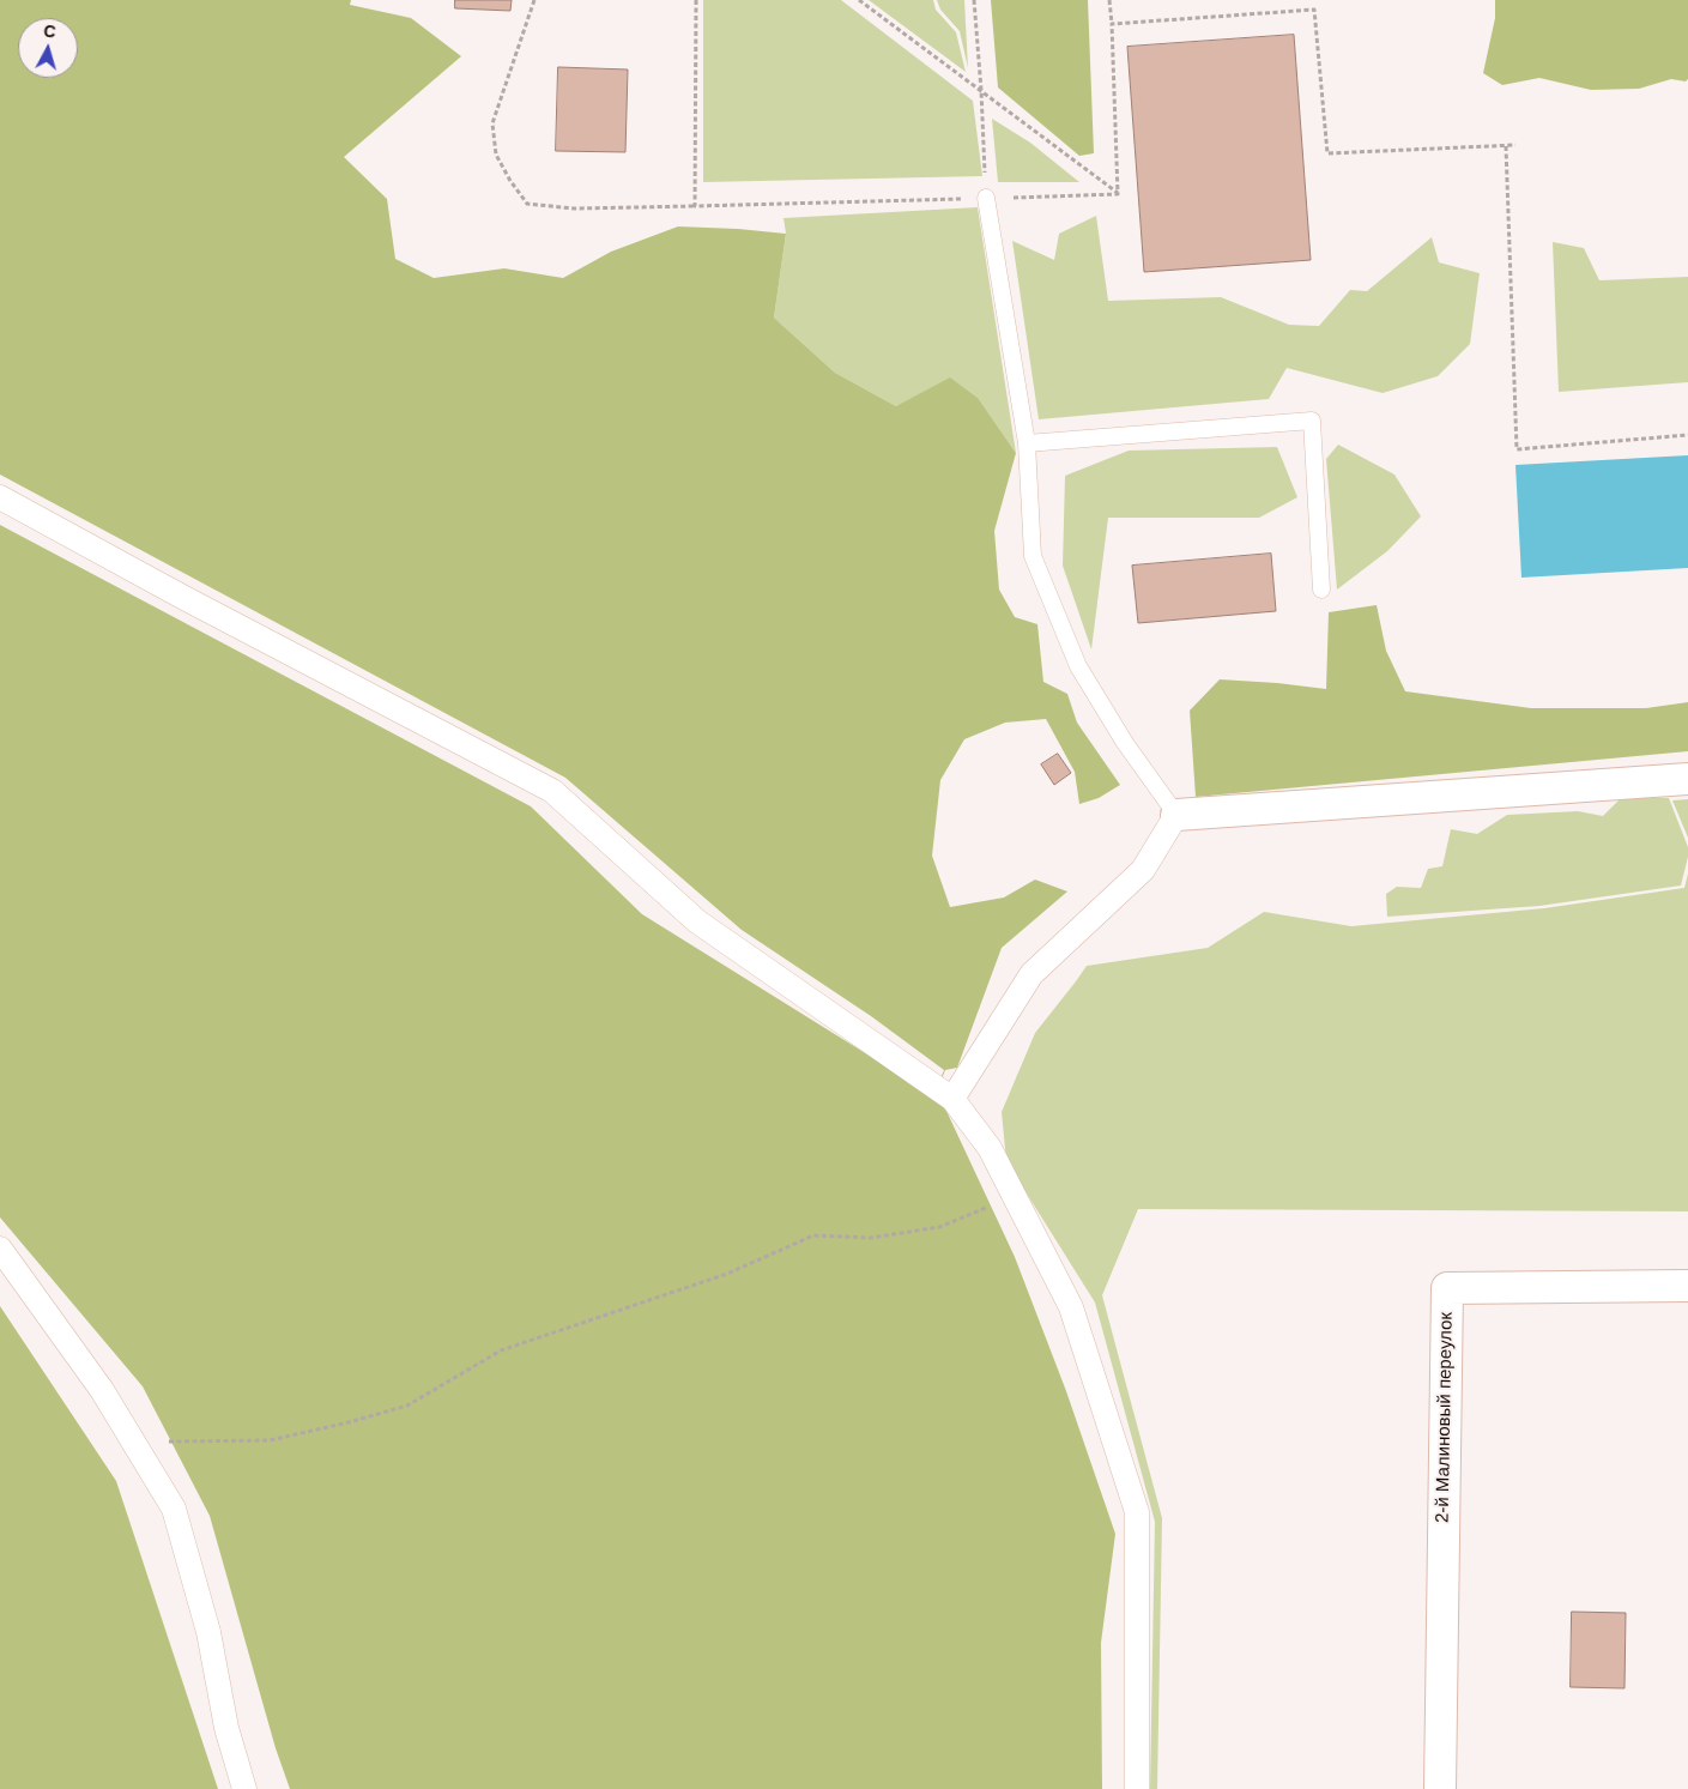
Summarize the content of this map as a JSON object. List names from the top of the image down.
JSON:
{
  "streets": {
    "street": ["2-й Малиновый переулок"]
  },
  "north": "top"
}
